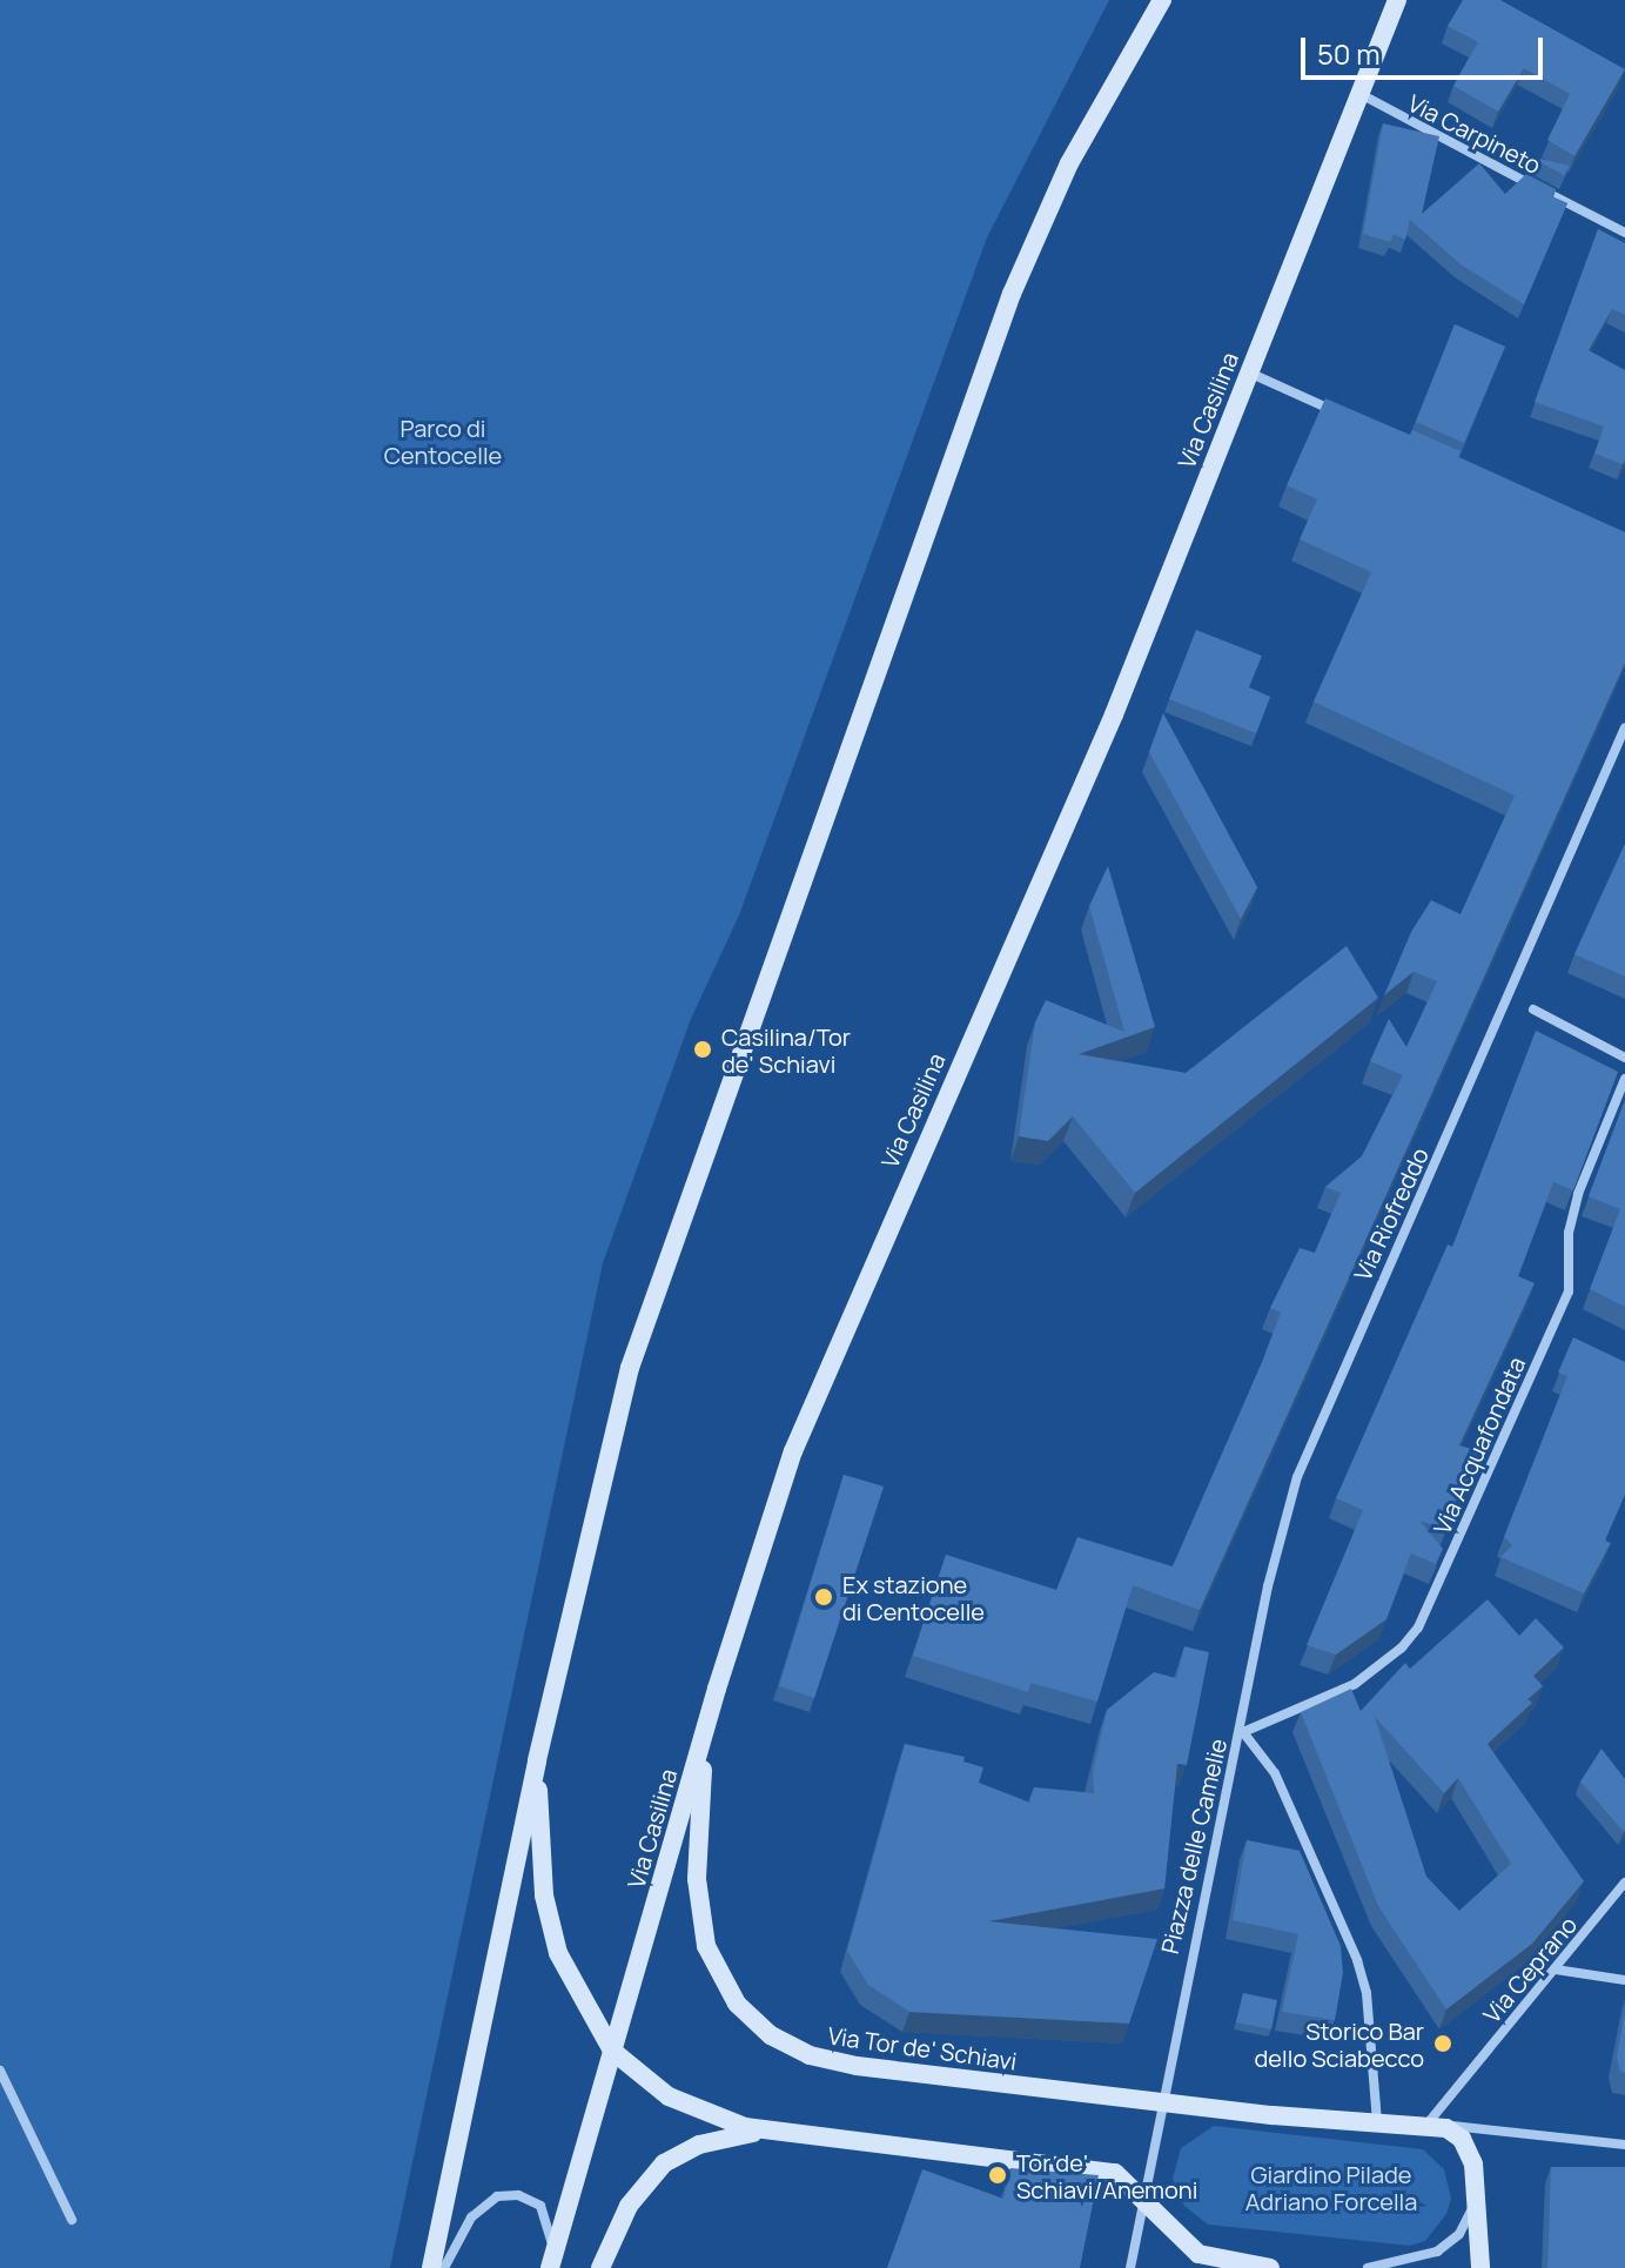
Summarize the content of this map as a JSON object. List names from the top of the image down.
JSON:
{
  "streets": {
    "main road": ["Via Casilina", "Via Tor de' Schiavi"],
    "street": [
      "Via Carpineto",
      "Via Riofreddo",
      "Via Acquafondata",
      "Piazza delle Camelie",
      "Via Ceprano"
    ]
  },
  "crossings": [
    ["Via Carpineto", "Via Casilina"],
    ["Via Casilina", "Via Tor de' Schiavi"],
    ["Via Riofreddo", "Via Acquafondata"],
    ["Via Riofreddo", "Piazza delle Camelie"],
    ["Via Acquafondata", "Piazza delle Camelie"],
    ["Piazza delle Camelie", "Via Tor de' Schiavi"]
  ],
  "parks": ["Parco di Centocelle", "Giardino Pilade Adriano Forcella"],
  "places": [
    "Casilina/Tor de' Schiavi",
    "Ex stazione di Centocelle",
    "Storico Bar dello Sciabecco",
    "Tor de' Schiavi/Anemoni"
  ],
  "scale_bar": "50 m"
}
